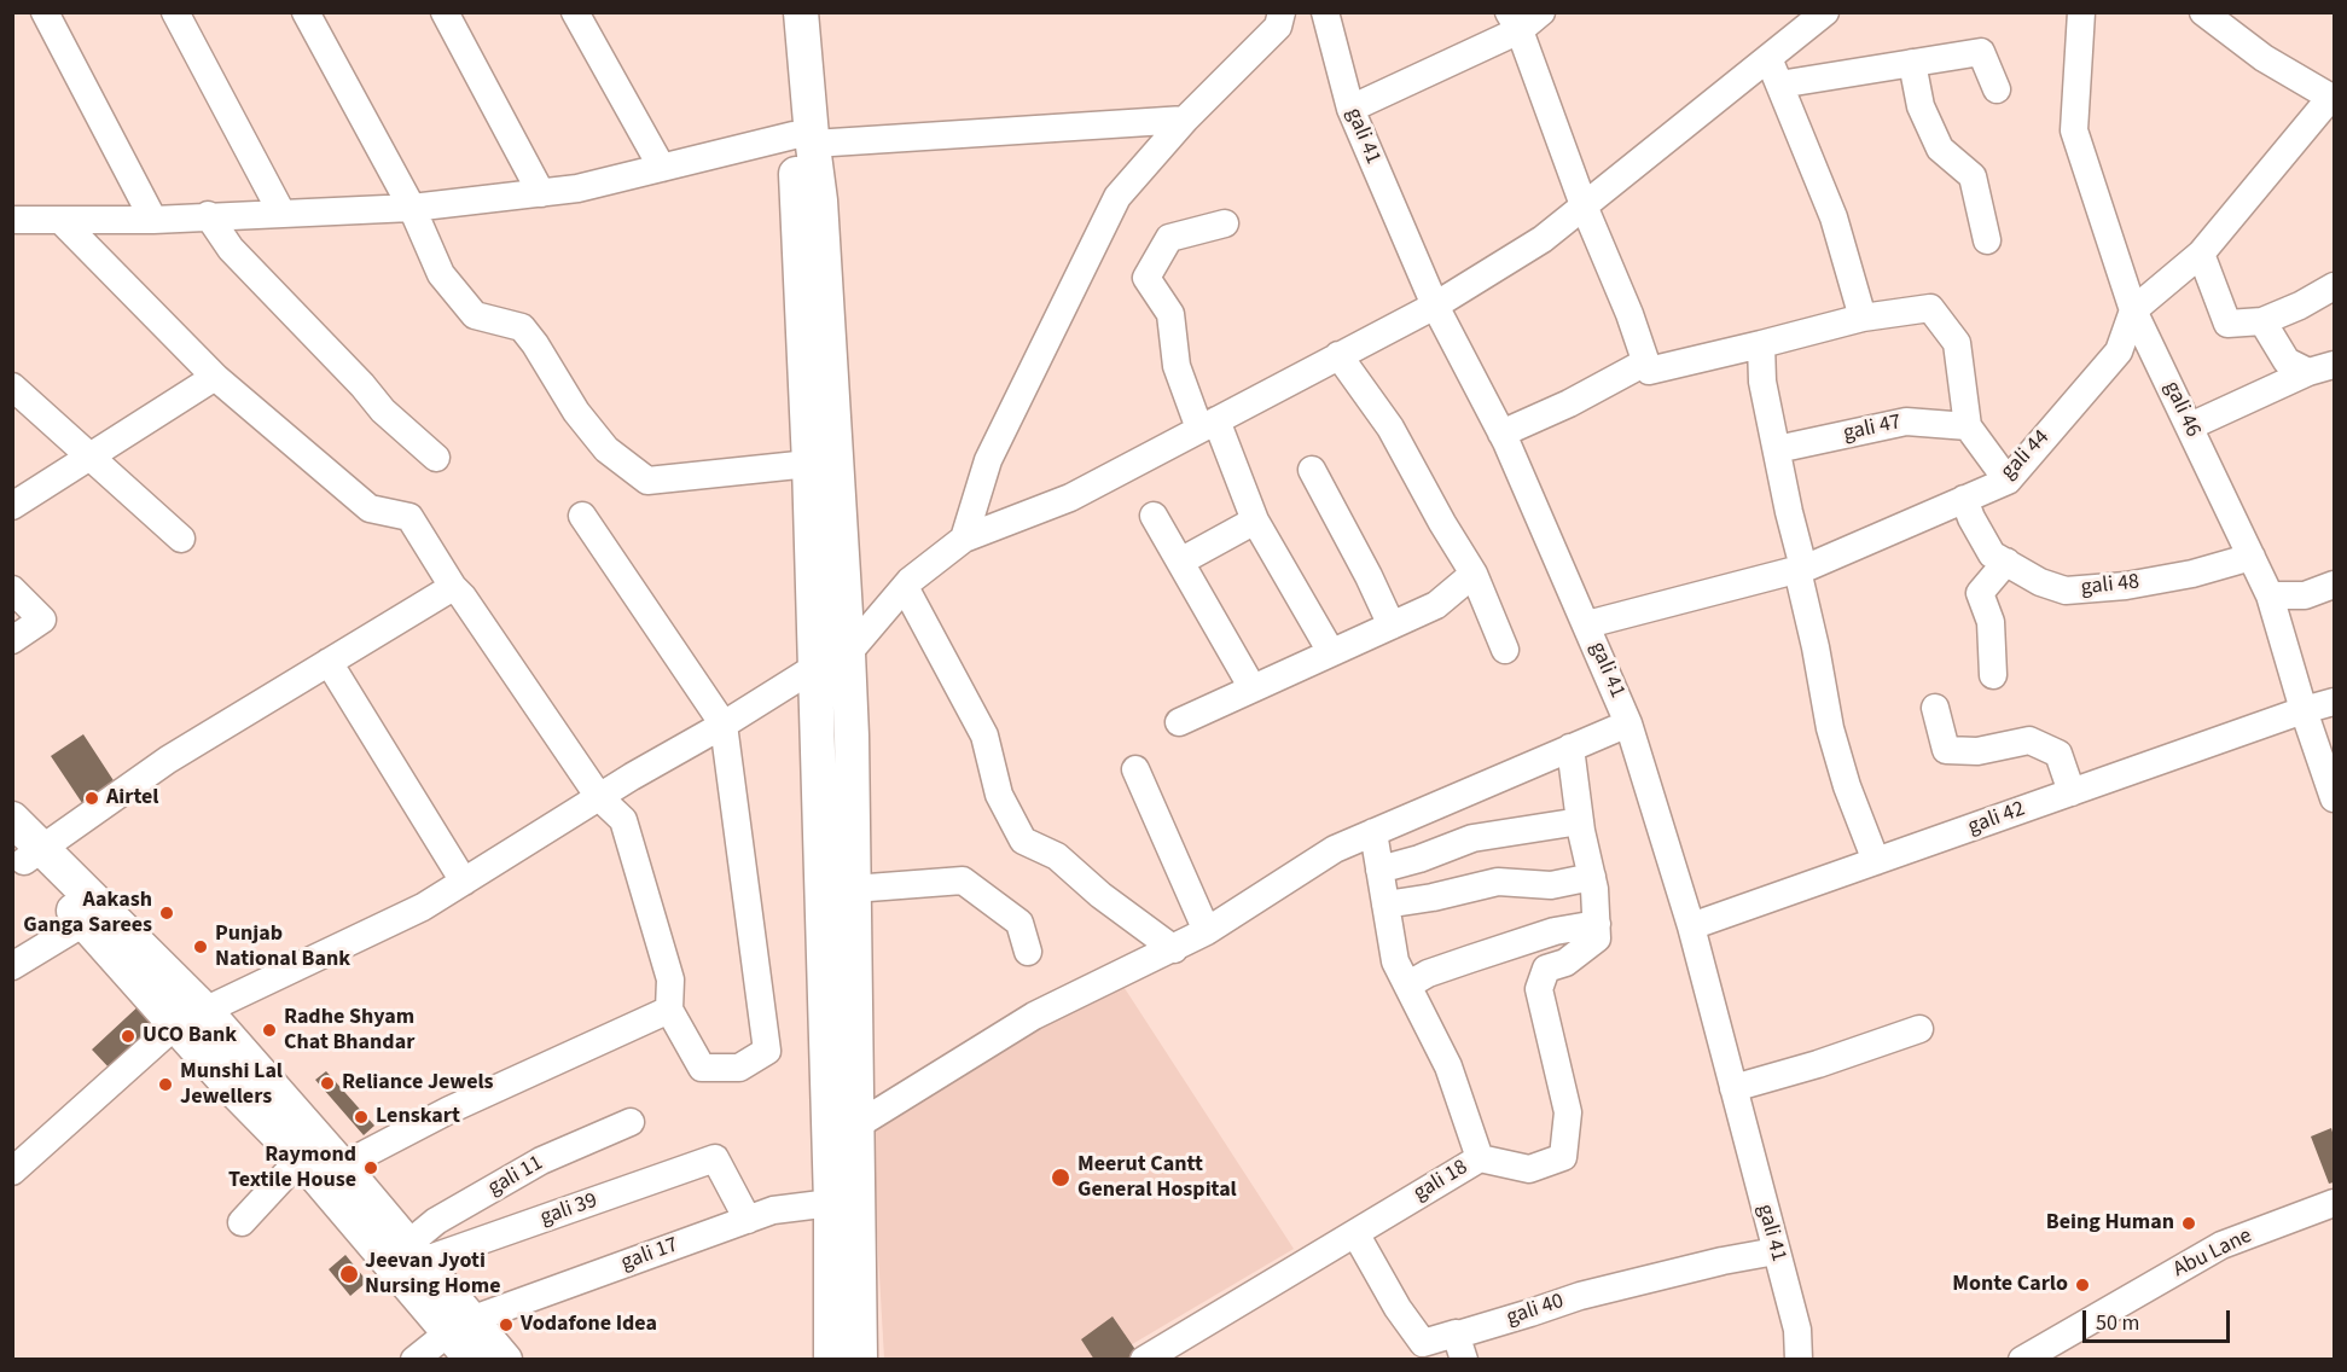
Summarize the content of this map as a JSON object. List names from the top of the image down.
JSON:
{
  "streets": {
    "street": [
      "gali 41",
      "gali 46",
      "gali 47",
      "gali 44",
      "gali 48",
      "gali 42",
      "gali 11",
      "gali 18",
      "gali 39",
      "Abu Lane",
      "gali 17",
      "gali 40"
    ]
  },
  "crossings": [
    ["gali 41", "gali 44"],
    ["gali 41", "gali 42"],
    ["gali 41", "gali 40"],
    ["gali 46", "gali 44"],
    ["gali 46", "gali 48"],
    ["gali 46", "gali 42"],
    ["gali 44", "gali 48"],
    ["gali 11", "gali 39"],
    ["gali 18", "gali 40"],
    ["gali 39", "gali 17"]
  ],
  "places": [
    "Airtel",
    "Aakash Ganga Sarees",
    "Punjab National Bank",
    "Radhe Shyam Chat Bhandar",
    "UCO Bank",
    "Reliance Jewels",
    "Munshi Lal Jewellers",
    "Lenskart",
    "Raymond Textile House",
    "Meerut Cantt General Hospital",
    "Being Human",
    "Jeevan Jyoti Nursing Home",
    "Monte Carlo",
    "Vodafone Idea"
  ],
  "scale_bar": "50 m"
}
